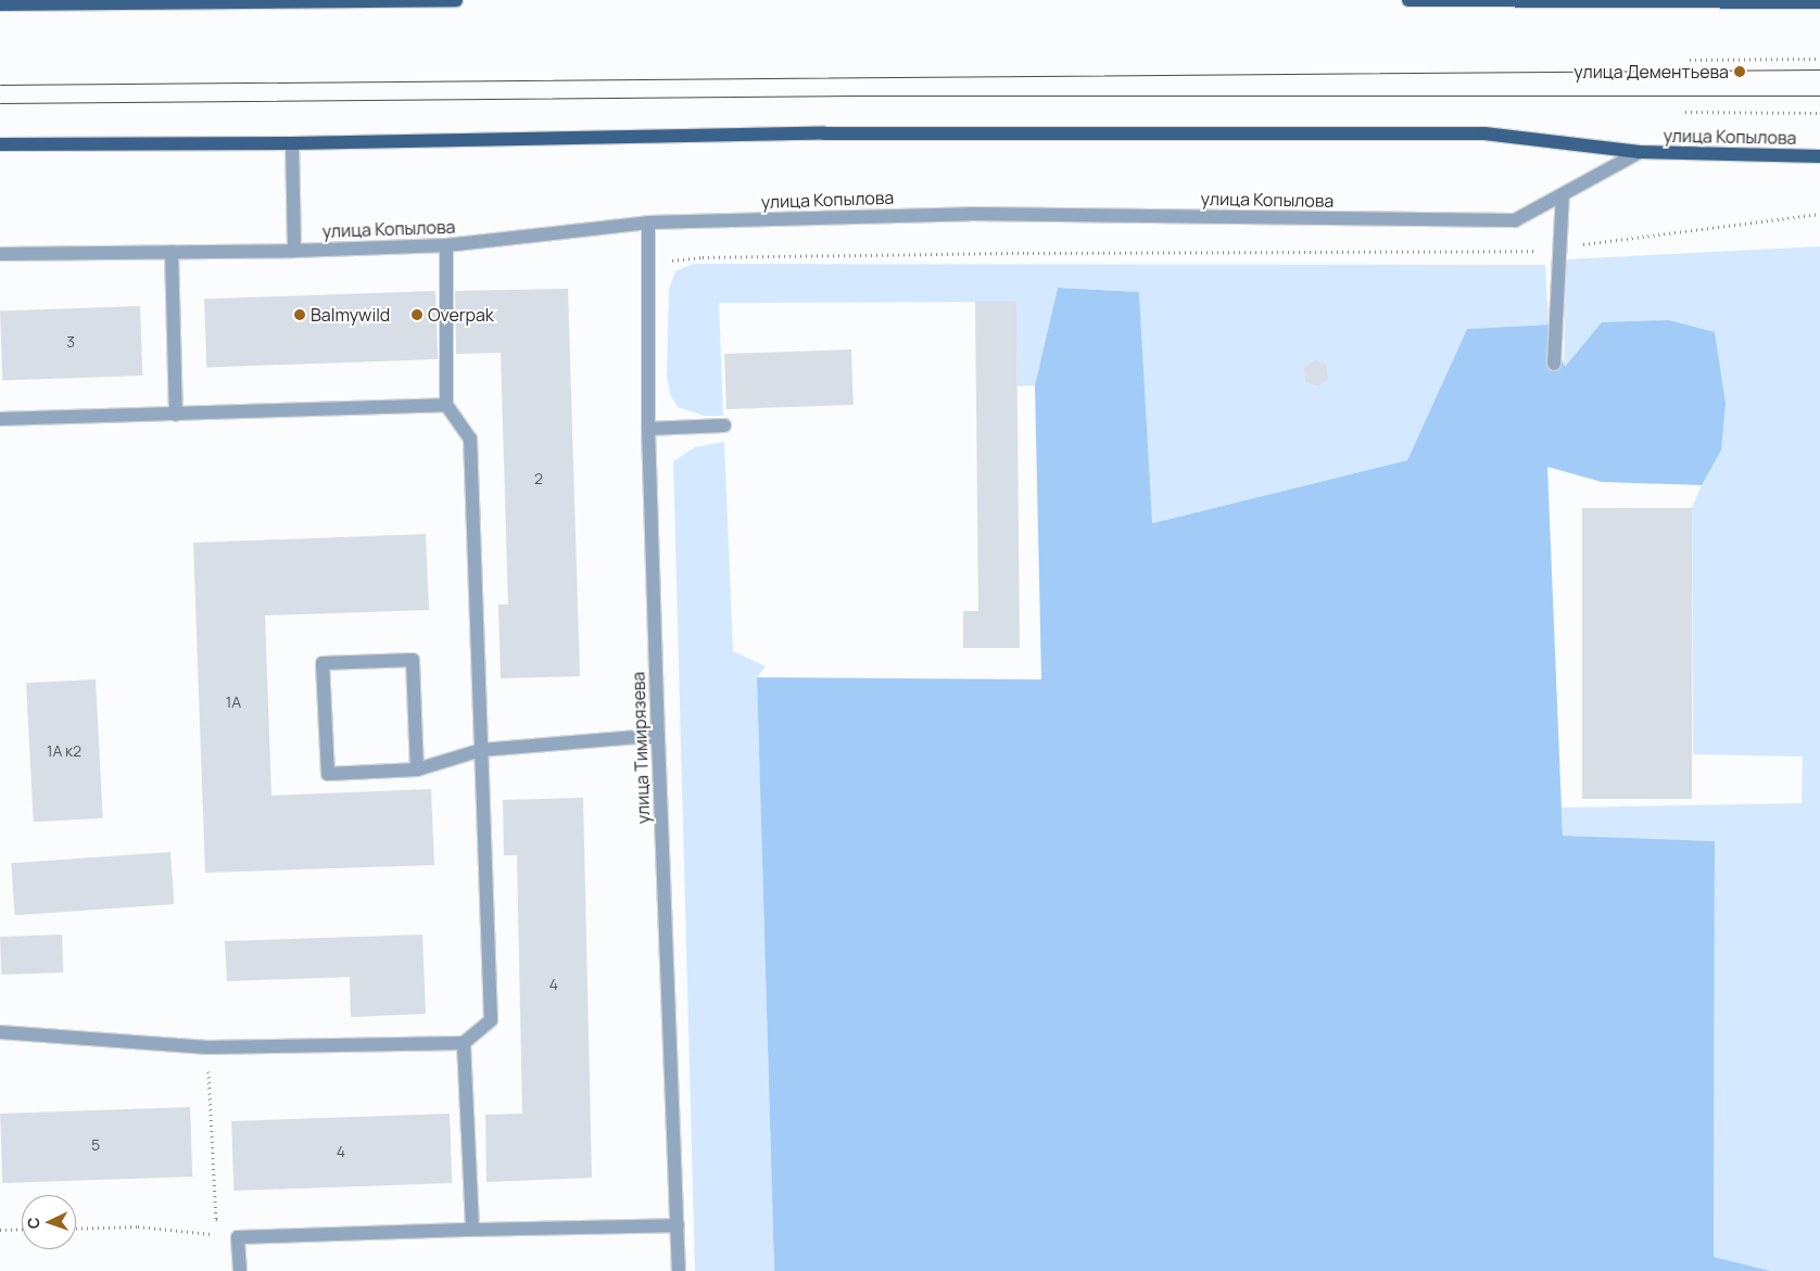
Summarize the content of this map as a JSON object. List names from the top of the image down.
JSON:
{
  "streets": {
    "main road": ["улица Копылова"],
    "street": ["улица Тимирязева"]
  },
  "crossings": [
    ["улица Копылова", "улица Тимирязева"]
  ],
  "places": ["улица Дементьева", "Balmywild", "Overpak"],
  "house_numbers": [
    "3",
    "2",
    "1А",
    "1А к2",
    "4",
    "5",
    "4"
  ],
  "north": "left"
}
